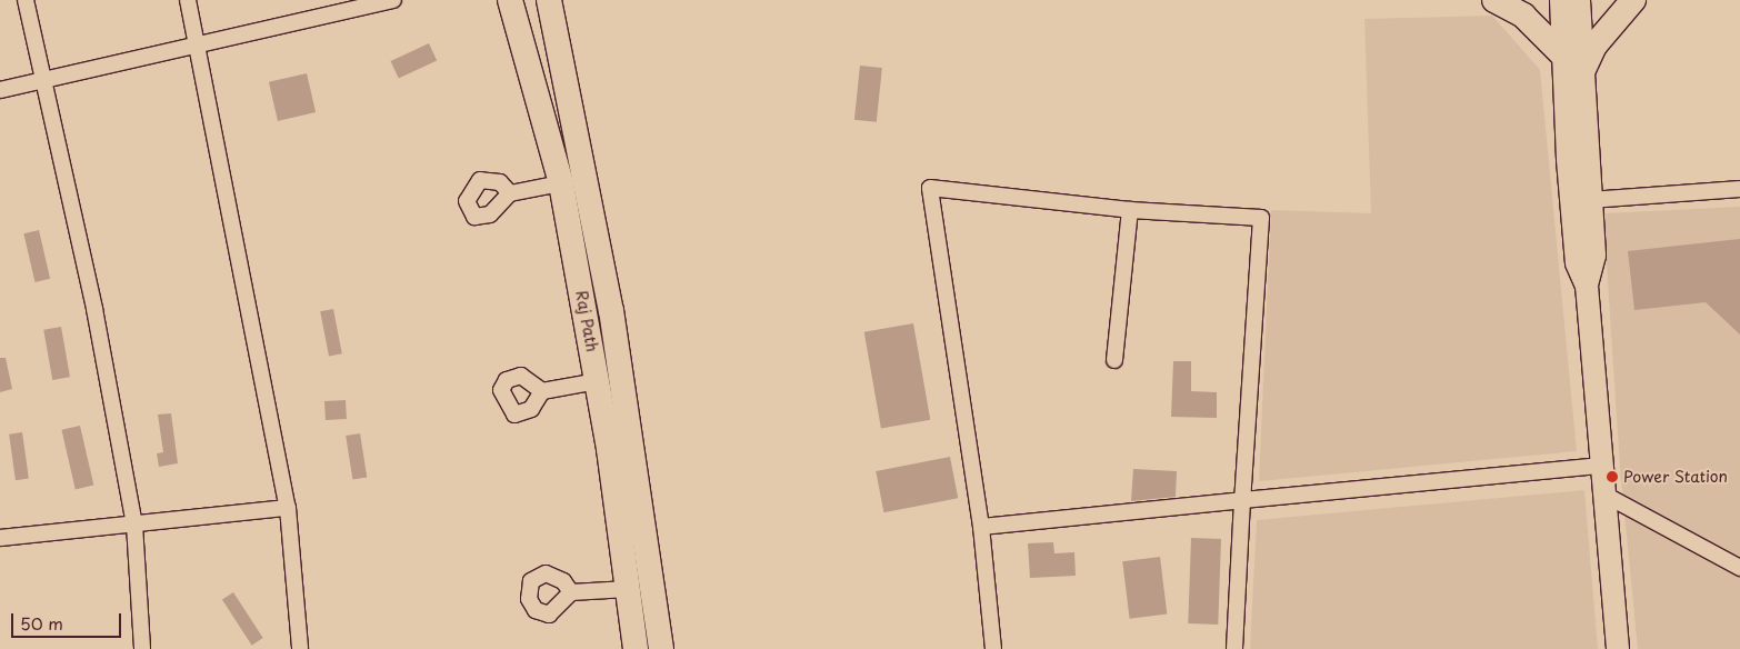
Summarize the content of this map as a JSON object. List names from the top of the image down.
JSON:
{
  "streets": {
    "main road": ["Raj Path"]
  },
  "places": ["Power Station"],
  "scale_bar": "50 m"
}
